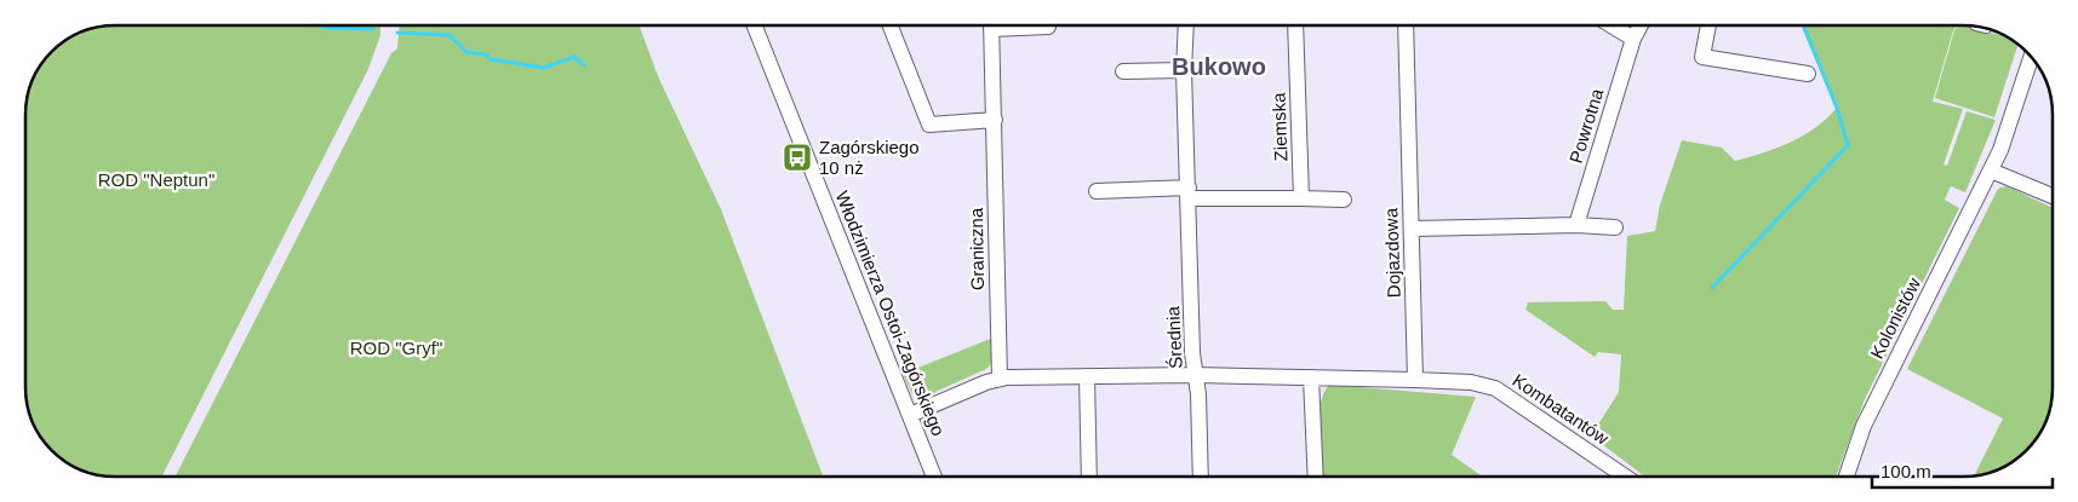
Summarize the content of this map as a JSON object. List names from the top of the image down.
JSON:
{
  "streets": {
    "street": [
      "Powrotna",
      "Ziemska",
      "Graniczna",
      "Dojazdowa",
      "Włodzimierza Ostoi-Zagórskiego",
      "Kolonistów",
      "Średnia",
      "Kombatantów"
    ]
  },
  "crossings": [
    ["Dojazdowa", "Kombatantów"]
  ],
  "districts": ["Bukowo"],
  "parks": ["ROD \"Neptun\"", "ROD \"Gryf\""],
  "places": {
    "bus stop": ["Zagórskiego 10 nż"]
  },
  "scale_bar": "100 m"
}
